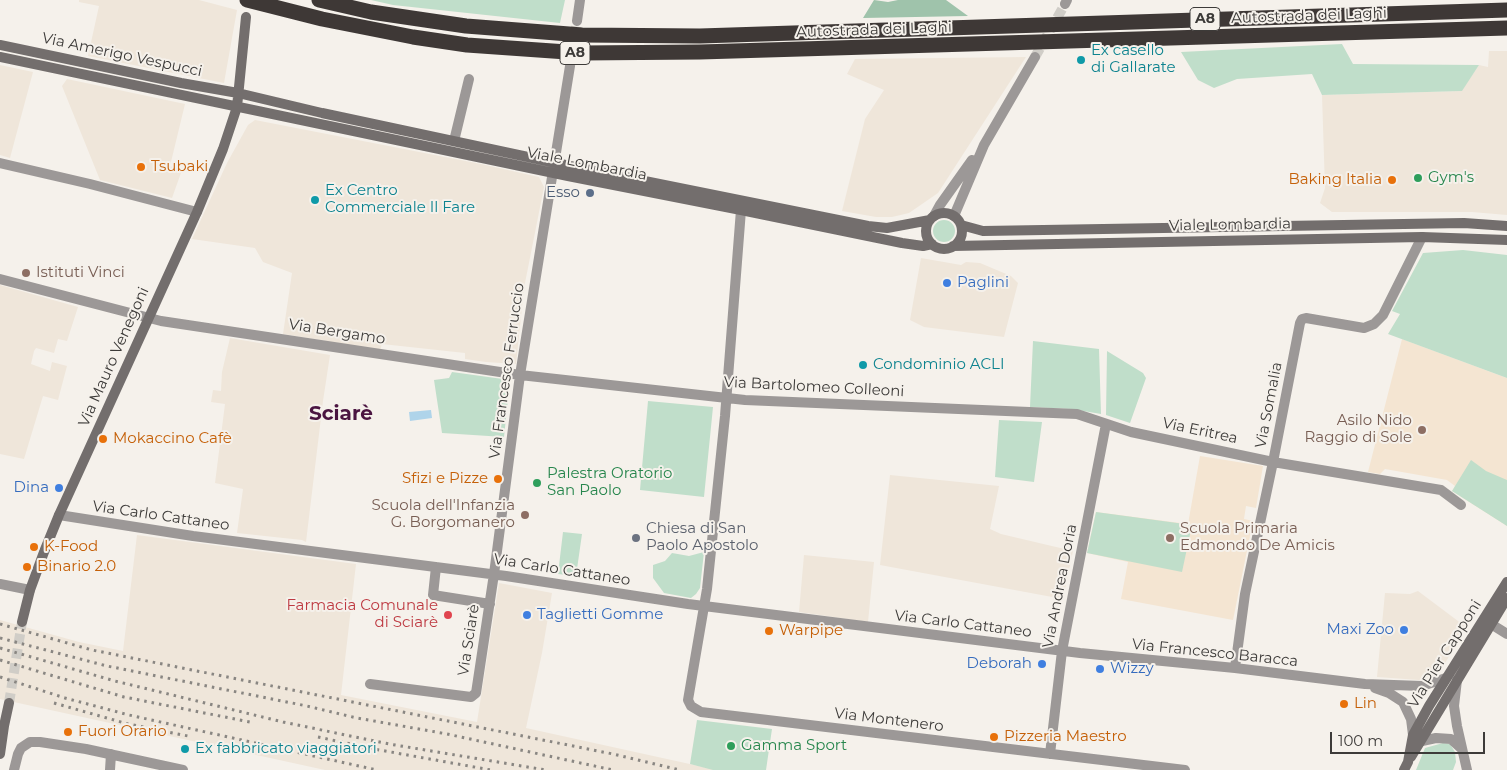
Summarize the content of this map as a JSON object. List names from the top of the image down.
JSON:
{
  "streets": {
    "highway": ["Autostrada dei Laghi", "A8"],
    "main road": [
      "Via Amerigo Vespucci",
      "Viale Lombardia",
      "Via Mauro Venegoni",
      "Via Pier Capponi"
    ],
    "street": [
      "Via Bergamo",
      "Via Francesco Ferruccio",
      "Via Bartolomeo Colleoni",
      "Via Somalia",
      "Via Eritrea",
      "Via Carlo Cattaneo",
      "Via Andrea Doria",
      "Via Sciarè",
      "Via Francesco Baracca",
      "Via Montenero"
    ]
  },
  "crossings": [
    ["Via Amerigo Vespucci", "Viale Lombardia"],
    ["Via Amerigo Vespucci", "Via Mauro Venegoni"],
    ["Viale Lombardia", "Via Mauro Venegoni"],
    ["Viale Lombardia", "Via Francesco Ferruccio"],
    ["Viale Lombardia", "Via Somalia"],
    ["Via Bergamo", "Via Mauro Venegoni"],
    ["Via Bergamo", "Via Francesco Ferruccio"],
    ["Via Bergamo", "Via Bartolomeo Colleoni"],
    ["Via Mauro Venegoni", "Via Carlo Cattaneo"],
    ["Via Francesco Ferruccio", "Via Bartolomeo Colleoni"],
    ["Via Francesco Ferruccio", "Via Carlo Cattaneo"],
    ["Via Francesco Ferruccio", "Via Sciarè"],
    ["Via Bartolomeo Colleoni", "Via Eritrea"],
    ["Via Bartolomeo Colleoni", "Via Andrea Doria"],
    ["Via Somalia", "Via Eritrea"],
    ["Via Somalia", "Via Francesco Baracca"],
    ["Via Eritrea", "Via Andrea Doria"],
    ["Via Carlo Cattaneo", "Via Andrea Doria"],
    ["Via Carlo Cattaneo", "Via Sciarè"],
    ["Via Carlo Cattaneo", "Via Francesco Baracca"],
    ["Via Carlo Cattaneo", "Via Montenero"],
    ["Via Andrea Doria", "Via Francesco Baracca"],
    ["Via Andrea Doria", "Via Montenero"],
    ["Via Francesco Baracca", "Via Pier Capponi"]
  ],
  "districts": ["Sciarè"],
  "places": [
    "Ex casello di Gallarate",
    "Tsubaki",
    "Gym's",
    "Baking Italia",
    "Esso",
    "Ex Centro Commerciale Il Fare",
    "Istituti Vinci",
    "Paglini",
    "Condominio ACLI",
    "Asilo Nido Raggio di Sole",
    "Mokaccino Cafè",
    "Sfizi e Pizze",
    "Palestra Oratorio San Paolo",
    "Dina",
    "Scuola dell'Infanzia G. Borgomanero",
    "Chiesa di San Paolo Apostolo",
    "Scuola Primaria Edmondo De Amicis",
    "K-Food",
    "Binario 2.0",
    "Farmacia Comunale di Sciarè",
    "Taglietti Gomme",
    "Maxi Zoo",
    "Warpipe",
    "Deborah",
    "Wizzy",
    "Lin",
    "Fuori Orario",
    "Pizzeria Maestro",
    "Gamma Sport",
    "Ex fabbricato viaggiatori"
  ],
  "scale_bar": "100 m"
}
